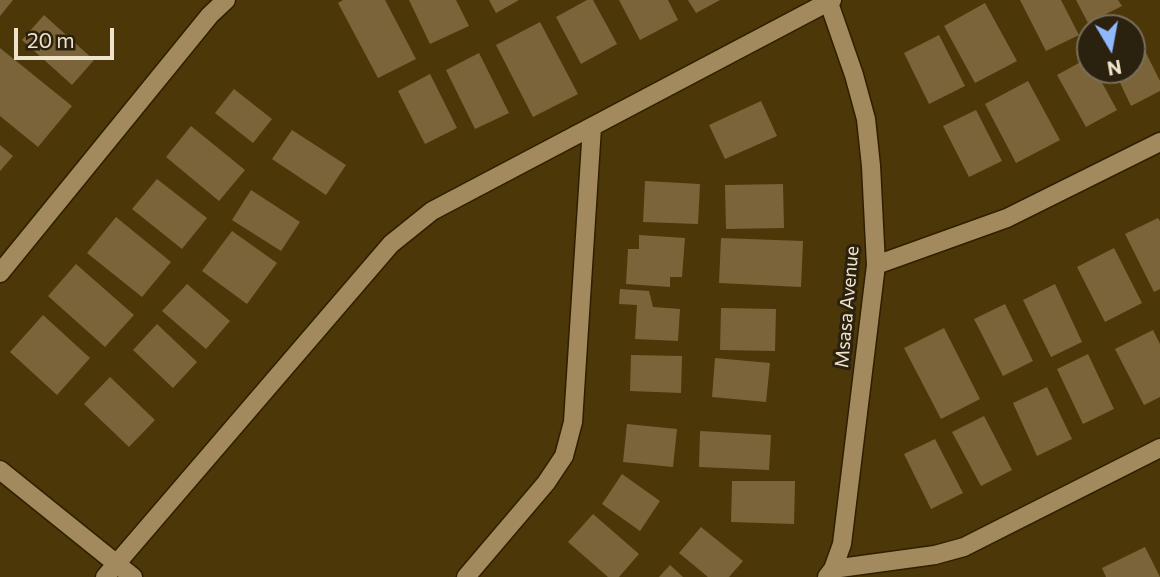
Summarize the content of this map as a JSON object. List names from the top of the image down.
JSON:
{
  "streets": {
    "street": ["Msasa Avenue"]
  },
  "scale_bar": "20 m",
  "north": "bottom"
}
